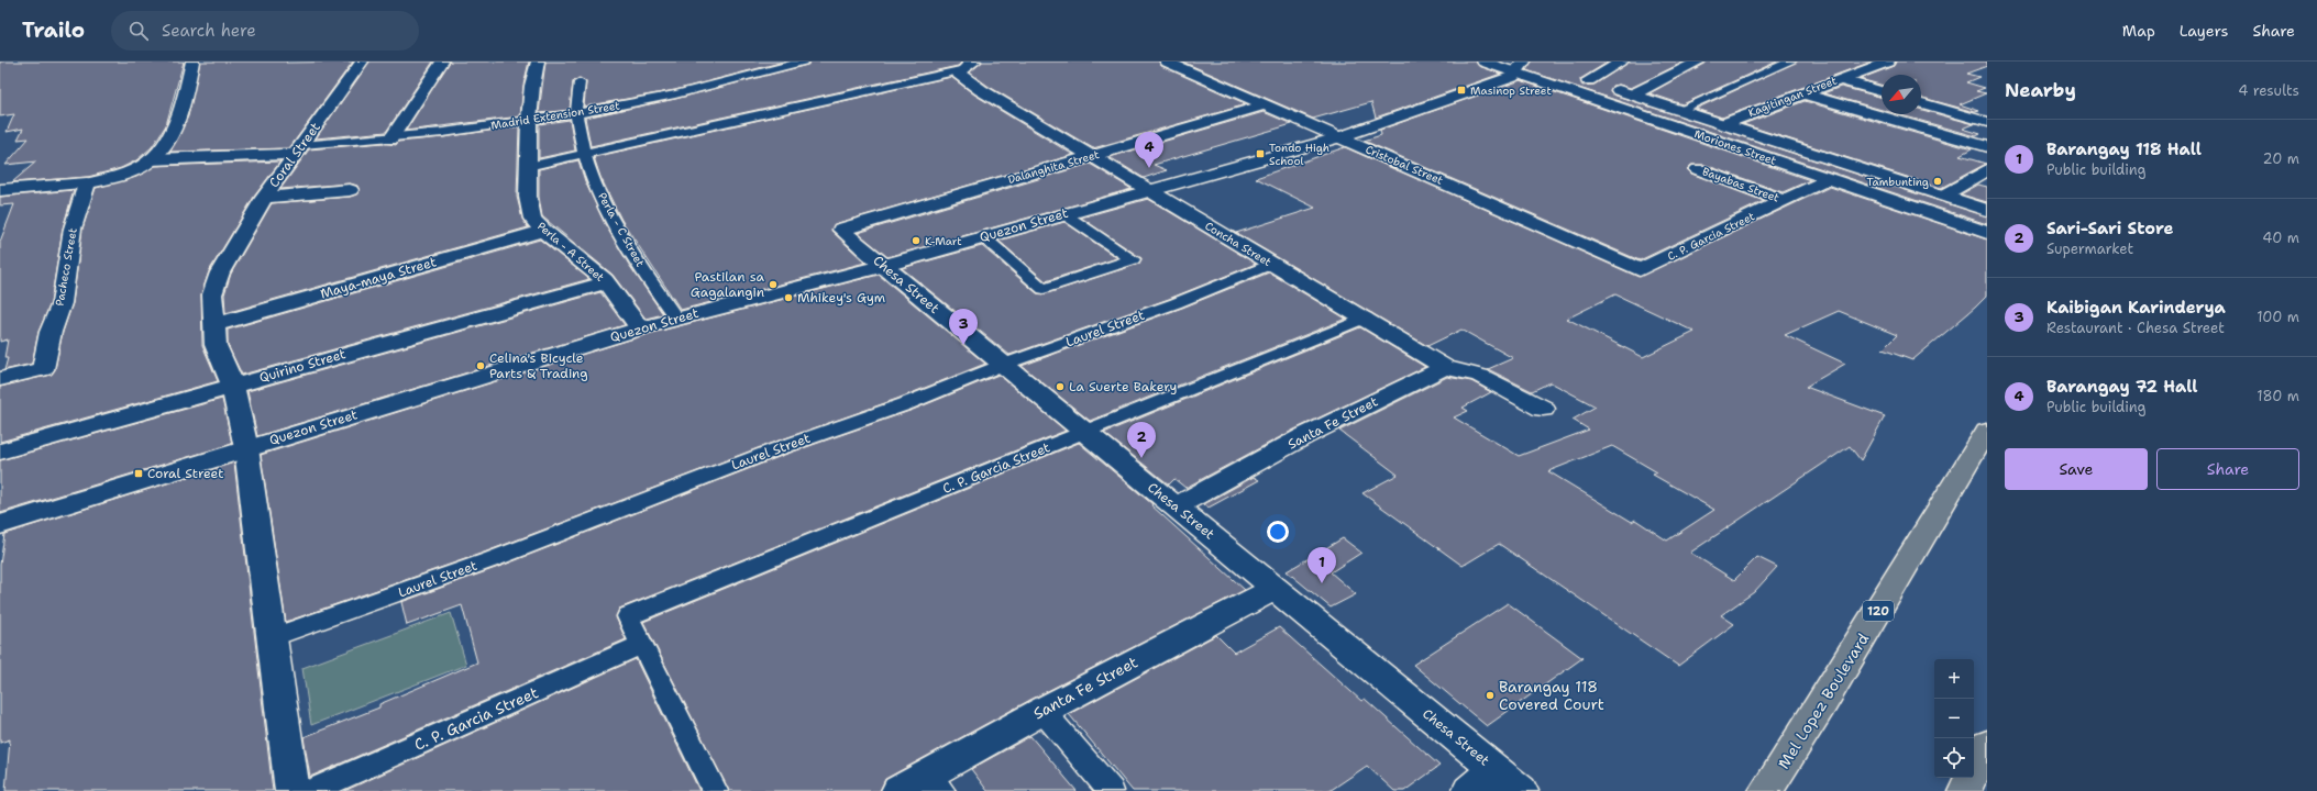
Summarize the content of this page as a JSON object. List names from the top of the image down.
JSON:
{
  "streets": {
    "highway": ["120", "Mel Lopez Boulevard"],
    "street": [
      "Kagitingan Street",
      "Madrid Extension Street",
      "Moriones Street",
      "Coral Street",
      "Cristobal Street",
      "Dalanghita Street",
      "Bayabas Street",
      "Quezon Street",
      "Perla - C Street",
      "C. P. Garcia Street",
      "Concha Street",
      "Perla - A Street",
      "Pacheco Street",
      "Maya-maya Street",
      "Chesa Street",
      "Laurel Street",
      "Quirino Street",
      "Santa Fe Street"
    ]
  },
  "crossings": [
    ["Kagitingan Street", "Moriones Street"],
    ["Madrid Extension Street", "Coral Street"],
    ["Madrid Extension Street", "Perla - C Street"],
    ["Madrid Extension Street", "Perla - A Street"],
    ["Moriones Street", "C. P. Garcia Street"],
    ["Coral Street", "Quezon Street"],
    ["Coral Street", "Maya-maya Street"],
    ["Coral Street", "Laurel Street"],
    ["Coral Street", "Quirino Street"],
    ["Cristobal Street", "Dalanghita Street"],
    ["Cristobal Street", "Quezon Street"],
    ["Cristobal Street", "C. P. Garcia Street"],
    ["Dalanghita Street", "Concha Street"],
    ["Dalanghita Street", "Chesa Street"],
    ["Bayabas Street", "C. P. Garcia Street"],
    ["Quezon Street", "Perla - C Street"],
    ["Quezon Street", "Concha Street"],
    ["Quezon Street", "Perla - A Street"],
    ["Quezon Street", "Chesa Street"],
    ["C. P. Garcia Street", "Concha Street"],
    ["C. P. Garcia Street", "Chesa Street"],
    ["Concha Street", "Laurel Street"],
    ["Concha Street", "Santa Fe Street"],
    ["Perla - A Street", "Maya-maya Street"],
    ["Perla - A Street", "Quirino Street"],
    ["Chesa Street", "Laurel Street"],
    ["Chesa Street", "Santa Fe Street"]
  ],
  "places": {
    "transit": ["Masinop Street", "Tondo High School", "Coral Street"],
    "other": [
      "Tambunting",
      "K-Mart",
      "Pastilan sa Gagalangin",
      "Mhikey's Gym",
      "Celina's Bicycle Parts & Trading",
      "La Suerte Bakery",
      "Barangay 118 Covered Court"
    ]
  },
  "north": "bottom left",
  "page": {
    "header": "Trailo",
    "search": "Search here",
    "nav": ["Map", "Layers", "Share"],
    "heading": ["Nearby", "4 results"],
    "list": [
      {
        "mark": "1",
        "name": "Barangay 118 Hall",
        "note": "Public building",
        "value": "20 m"
      },
      {
        "mark": "2",
        "name": "Sari-Sari Store",
        "note": "Supermarket",
        "value": "40 m"
      },
      {
        "mark": "3",
        "name": "Kaibigan Karinderya",
        "note": "Restaurant · Chesa Street",
        "value": "100 m"
      },
      {
        "mark": "4",
        "name": "Barangay 72 Hall",
        "note": "Public building",
        "value": "180 m"
      }
    ],
    "pins": [
      "4",
      "3",
      "2",
      "1"
    ],
    "buttons": ["Save", "Share"],
    "map_buttons": ["+", "−"]
  }
}
